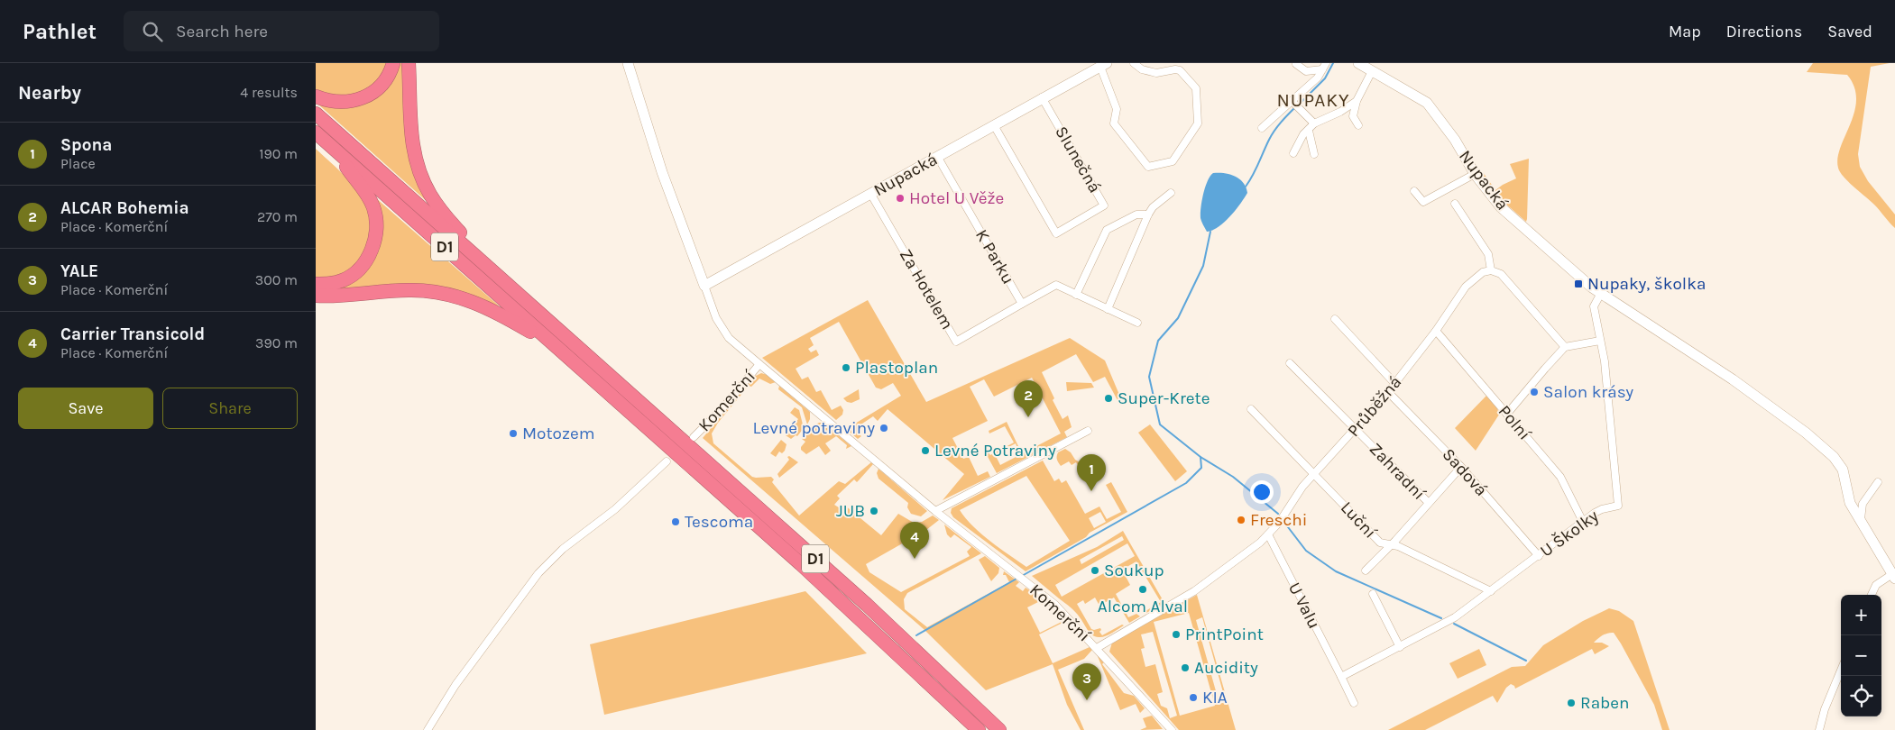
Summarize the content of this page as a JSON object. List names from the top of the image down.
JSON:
{
  "streets": {
    "highway": ["D1"],
    "street": [
      "Slunečná",
      "Nupacká",
      "K Parku",
      "Za Hotelem",
      "Komerční",
      "Průběžná",
      "Polní",
      "Zahradní",
      "Sadová",
      "Luční",
      "U Školky",
      "U Valu"
    ]
  },
  "crossings": [
    ["Slunečná", "Nupacká"],
    ["Nupacká", "K Parku"],
    ["Nupacká", "Za Hotelem"],
    ["Nupacká", "Komerční"],
    ["K Parku", "Za Hotelem"],
    ["Komerční", "Průběžná"],
    ["Průběžná", "Polní"],
    ["Průběžná", "Zahradní"],
    ["Průběžná", "Sadová"],
    ["Průběžná", "Luční"],
    ["Průběžná", "U Valu"],
    ["Polní", "U Školky"],
    ["Sadová", "U Školky"],
    ["Luční", "U Školky"]
  ],
  "districts": ["NUPAKY"],
  "places": {
    "other": [
      "Hotel U Věže",
      "Plastoplan",
      "Salon krásy",
      "Super-Krete",
      "Levné potraviny",
      "Motozem",
      "Levné Potraviny",
      "JUB",
      "Freschi",
      "Tescoma",
      "Soukup",
      "Alcom Alval",
      "PrintPoint",
      "Aucidity",
      "KIA",
      "Raben"
    ],
    "transit": ["Nupaky, školka"]
  },
  "page": {
    "header": "Pathlet",
    "search": "Search here",
    "nav": ["Map", "Directions", "Saved"],
    "heading": ["Nearby", "4 results"],
    "list": [
      {
        "mark": "1",
        "name": "Spona",
        "note": "Place",
        "value": "190 m"
      },
      {
        "mark": "2",
        "name": "ALCAR Bohemia",
        "note": "Place · Komerční",
        "value": "270 m"
      },
      {
        "mark": "3",
        "name": "YALE",
        "note": "Place · Komerční",
        "value": "300 m"
      },
      {
        "mark": "4",
        "name": "Carrier Transicold",
        "note": "Place · Komerční",
        "value": "390 m"
      }
    ],
    "buttons": ["Save", "Share"],
    "pins": [
      "2",
      "1",
      "4",
      "3"
    ],
    "map_buttons": ["+", "−"]
  }
}
